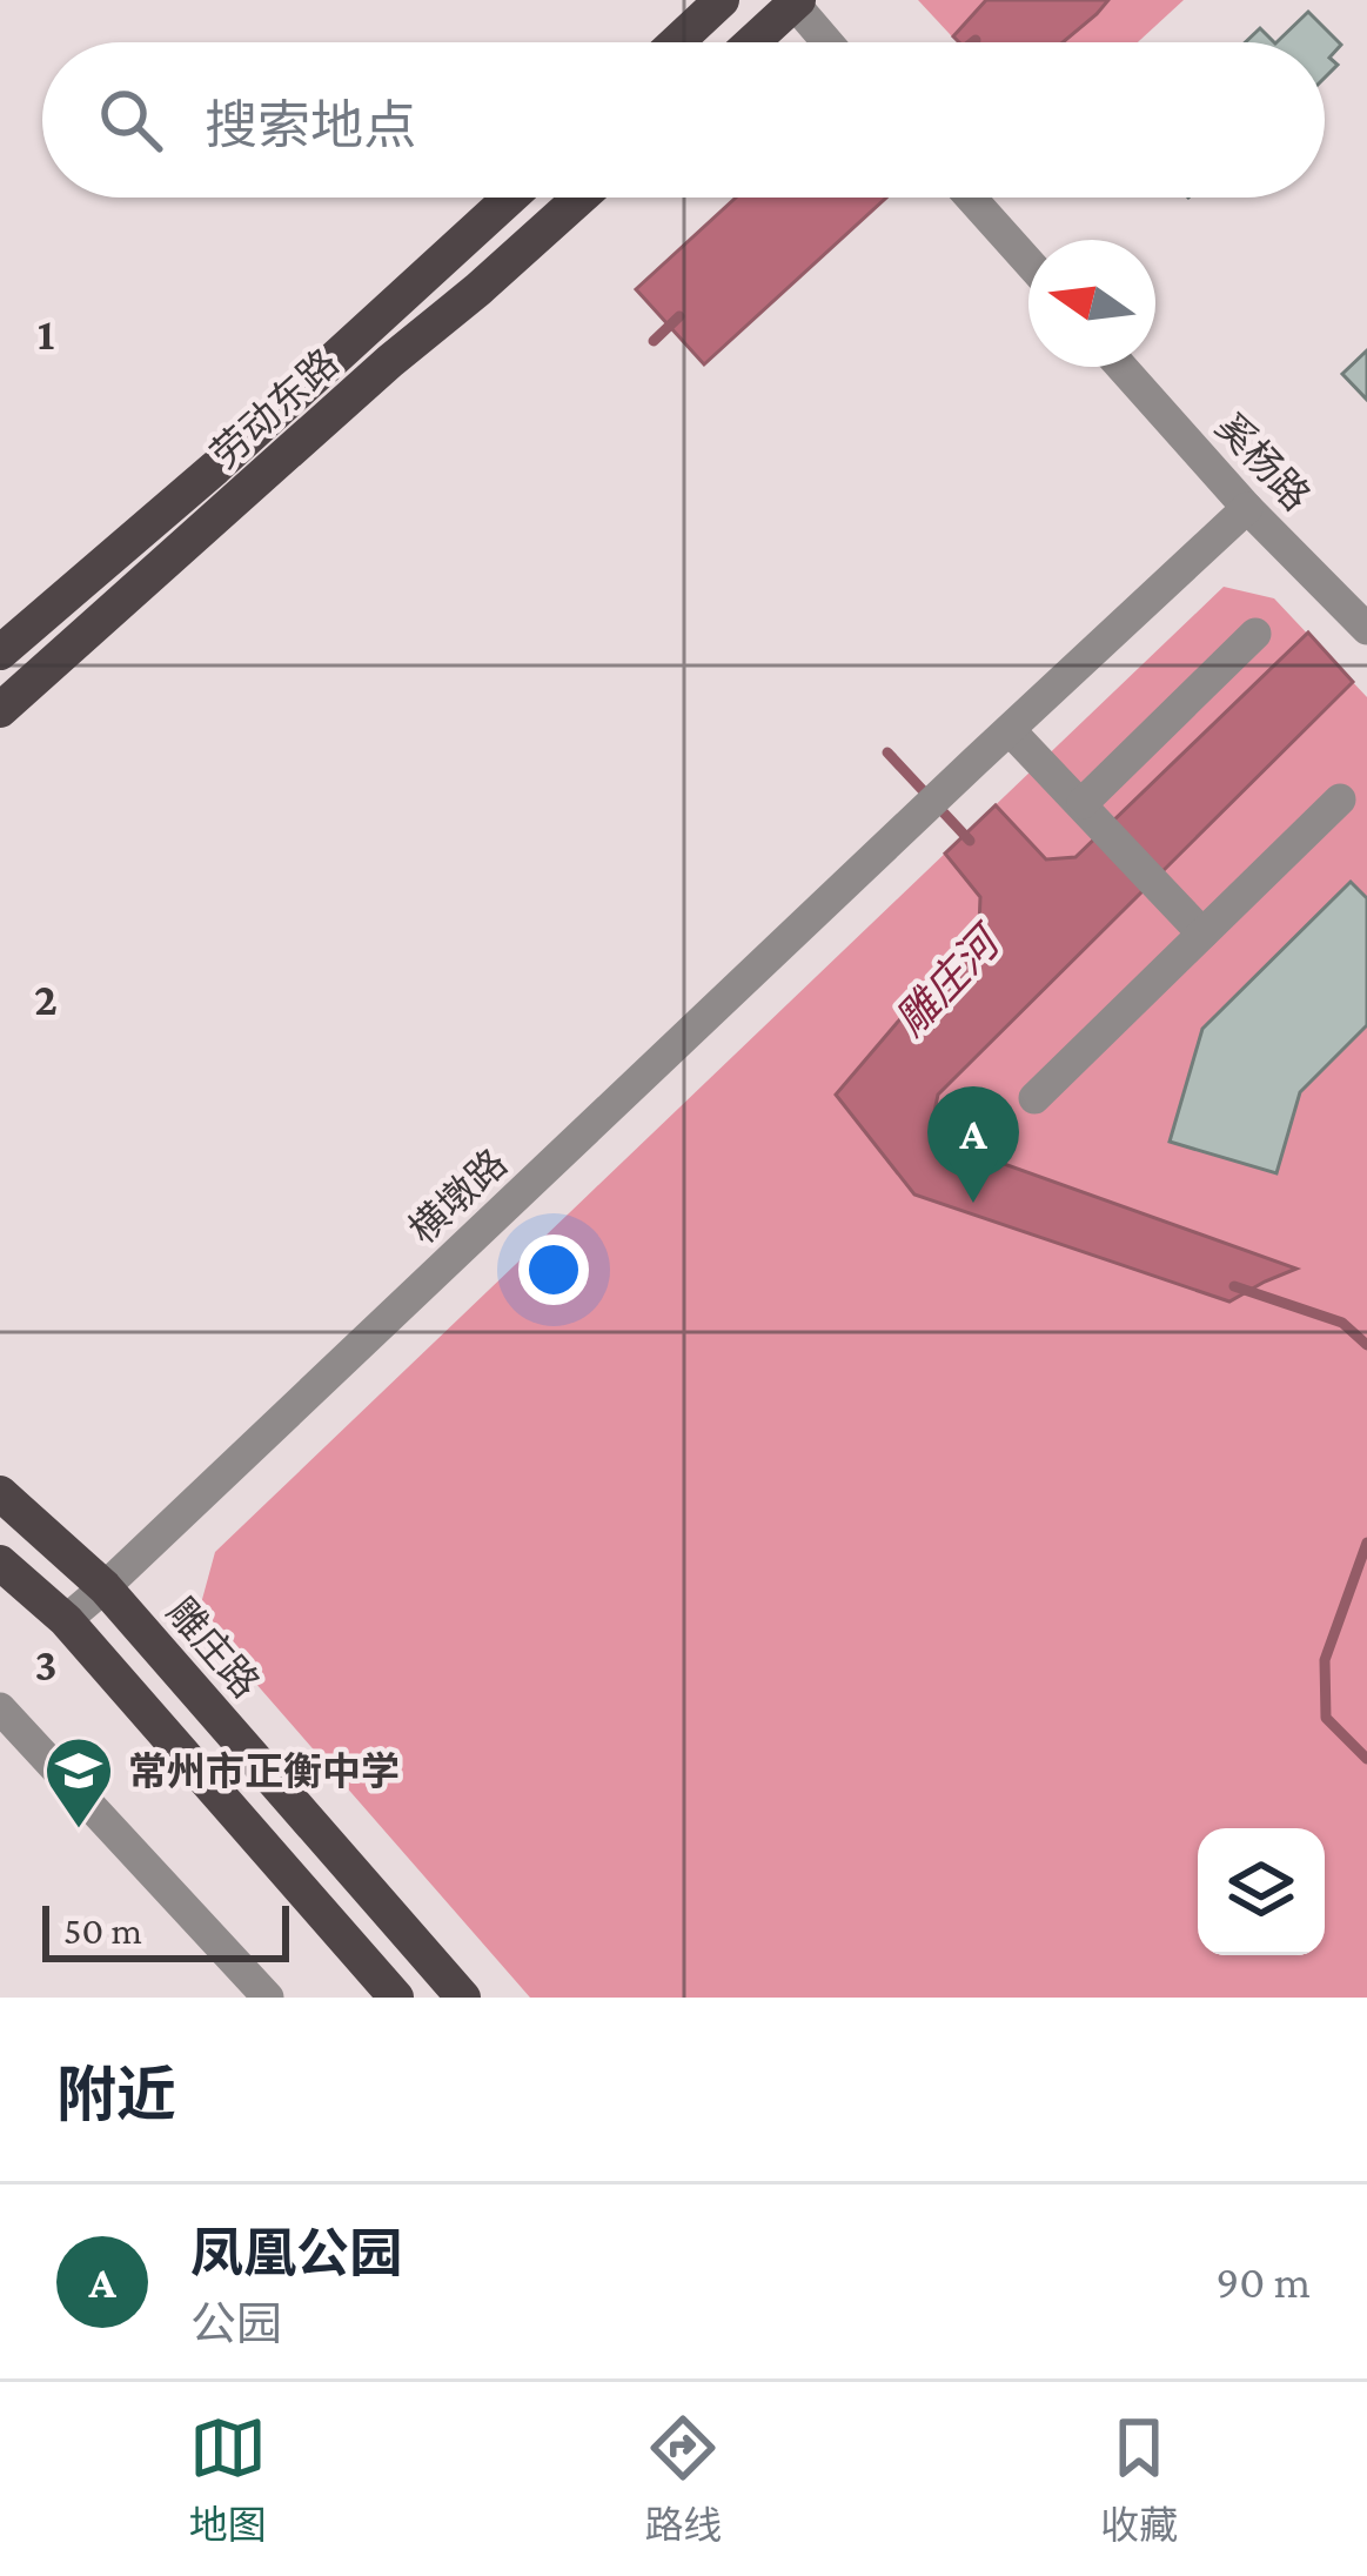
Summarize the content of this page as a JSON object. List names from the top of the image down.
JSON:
{
  "streets": {
    "main road": ["劳动东路", "雕庄路"],
    "street": ["奚杨路", "横墩路"]
  },
  "crossings": [
    ["横墩路", "雕庄路"]
  ],
  "water": ["雕庄河"],
  "places": {
    "school or university": ["常州市正衡中学"]
  },
  "scale_bar": "50 m",
  "north": "left",
  "page": {
    "search": "搜索地点",
    "pins": "A",
    "scale": "50 m",
    "heading": "附近",
    "list": [
      {
        "mark": "A",
        "name": "凤凰公园",
        "note": "公园",
        "value": "90 m"
      }
    ],
    "nav": ["地图", "路线", "收藏"]
  },
  "grid": {
    "rows": ["1", "2", "3"]
  }
}
